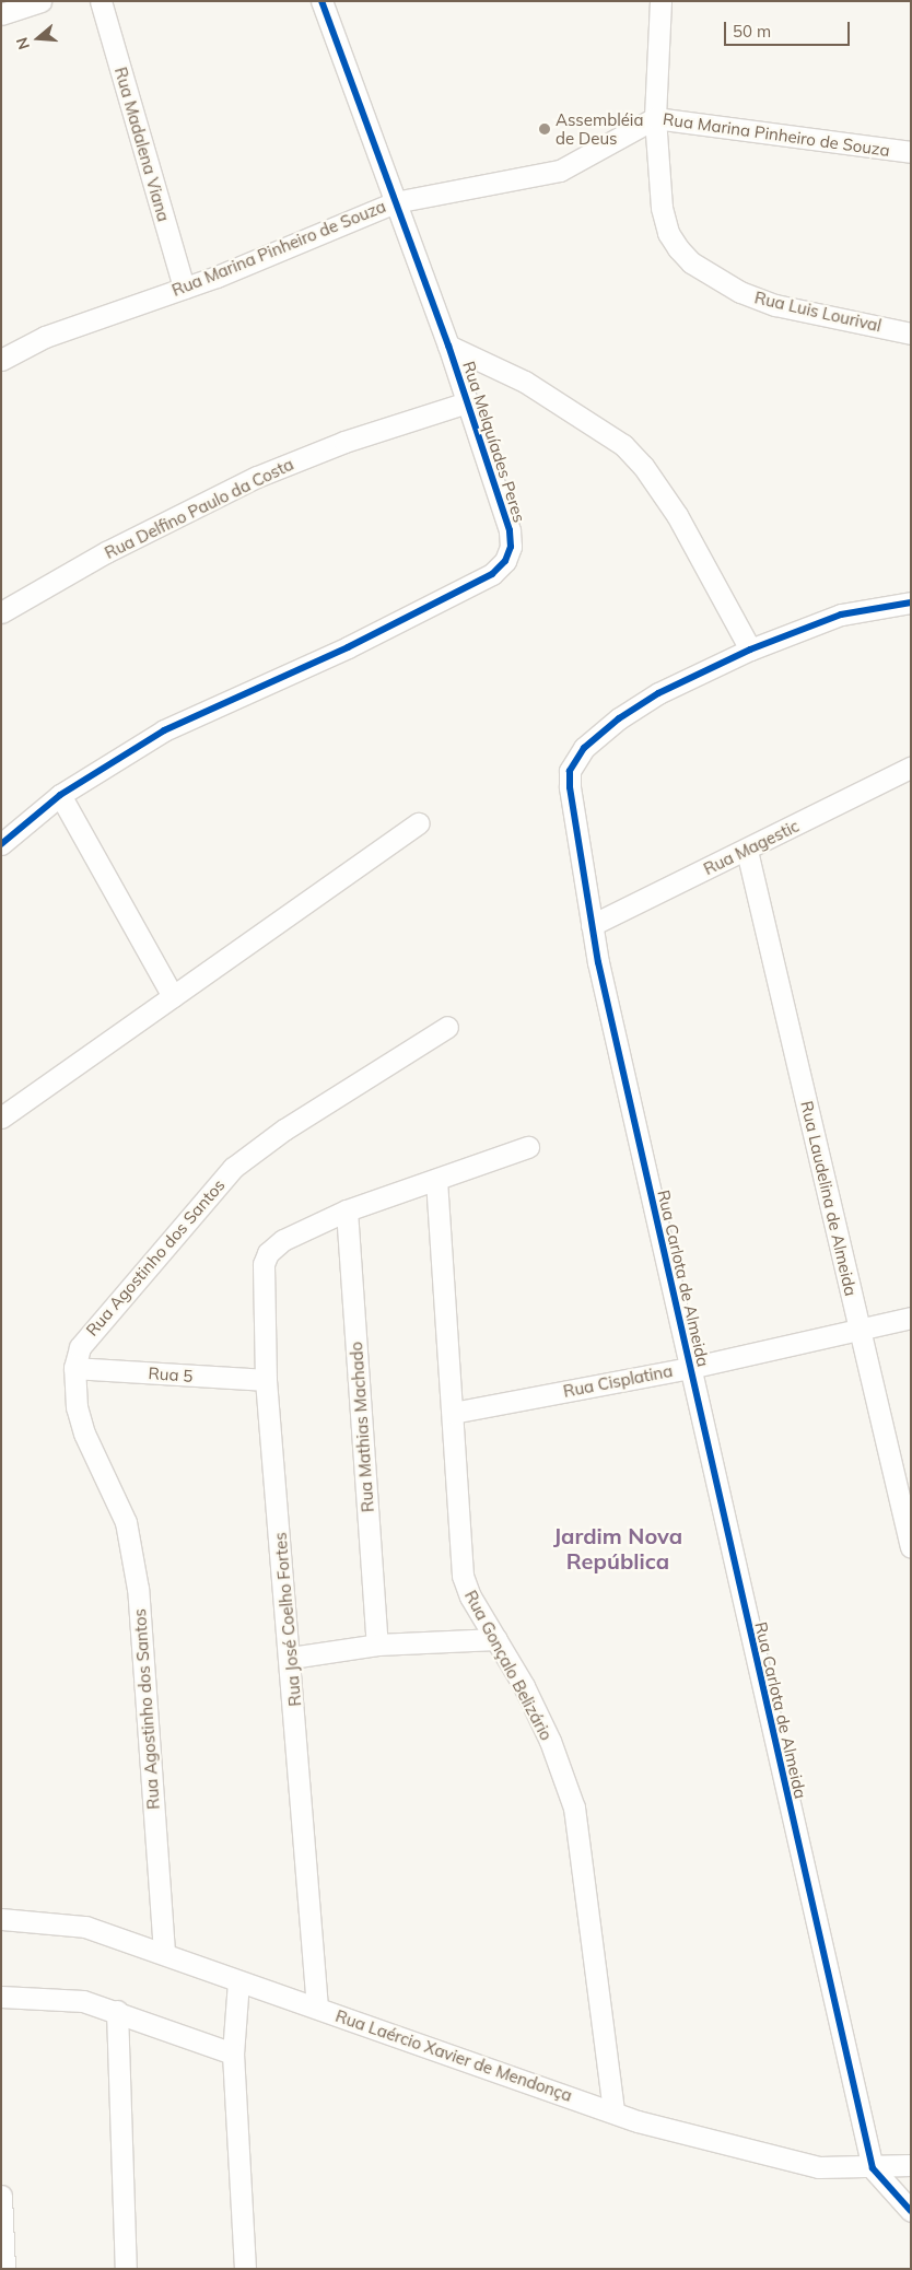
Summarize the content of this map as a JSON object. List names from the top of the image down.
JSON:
{
  "streets": {
    "street": [
      "Rua Marina Pinheiro de Souza",
      "Rua Madalena Viana",
      "Rua Luis Lourival",
      "Rua Melquíades Peres",
      "Rua Delfino Paulo da Costa",
      "Rua Magestic",
      "Rua Laudelina de Almeida",
      "Rua Agostinho dos Santos",
      "Rua Carlota de Almeida",
      "Rua 5",
      "Rua Cisplatina",
      "Rua Mathias Machado",
      "Rua José Coelho Fortes",
      "Rua Gonçalo Belizário",
      "Rua Laércio Xavier de Mendonça"
    ]
  },
  "crossings": [
    ["Rua Marina Pinheiro de Souza", "Rua Madalena Viana"],
    ["Rua Marina Pinheiro de Souza", "Rua Luis Lourival"],
    ["Rua Marina Pinheiro de Souza", "Rua Melquíades Peres"],
    ["Rua Melquíades Peres", "Rua Delfino Paulo da Costa"],
    ["Rua Magestic", "Rua Laudelina de Almeida"],
    ["Rua Magestic", "Rua Carlota de Almeida"],
    ["Rua Laudelina de Almeida", "Rua Cisplatina"],
    ["Rua Agostinho dos Santos", "Rua 5"],
    ["Rua Agostinho dos Santos", "Rua Laércio Xavier de Mendonça"],
    ["Rua Carlota de Almeida", "Rua Cisplatina"],
    ["Rua Carlota de Almeida", "Rua Laércio Xavier de Mendonça"],
    ["Rua 5", "Rua José Coelho Fortes"],
    ["Rua Cisplatina", "Rua Gonçalo Belizário"],
    ["Rua Mathias Machado", "Rua José Coelho Fortes"],
    ["Rua José Coelho Fortes", "Rua Laércio Xavier de Mendonça"],
    ["Rua Gonçalo Belizário", "Rua Laércio Xavier de Mendonça"]
  ],
  "districts": ["Jardim Nova República"],
  "places": ["Assembléia de Deus"],
  "scale_bar": "50 m",
  "north": "left"
}
